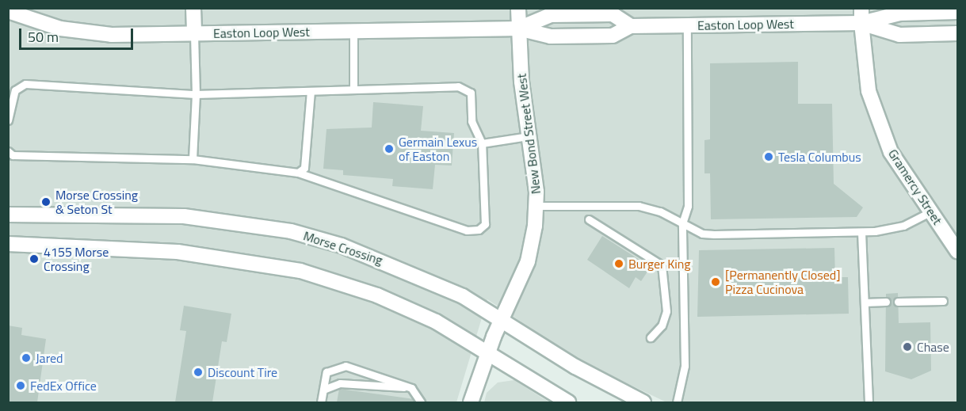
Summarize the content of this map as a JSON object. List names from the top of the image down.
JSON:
{
  "streets": {
    "street": [
      "Easton Loop West",
      "New Bond Street West",
      "Gramercy Street",
      "Morse Crossing"
    ]
  },
  "crossings": [
    ["Easton Loop West", "New Bond Street West"],
    ["Easton Loop West", "Gramercy Street"],
    ["New Bond Street West", "Morse Crossing"]
  ],
  "places": [
    "Germain Lexus of Easton",
    "Tesla Columbus",
    "Morse Crossing & Seton St",
    "4155 Morse Crossing",
    "Burger King",
    "[Permanently Closed] Pizza Cucinova",
    "Chase",
    "Jared",
    "Discount Tire",
    "FedEx Office"
  ],
  "scale_bar": "50 m"
}
